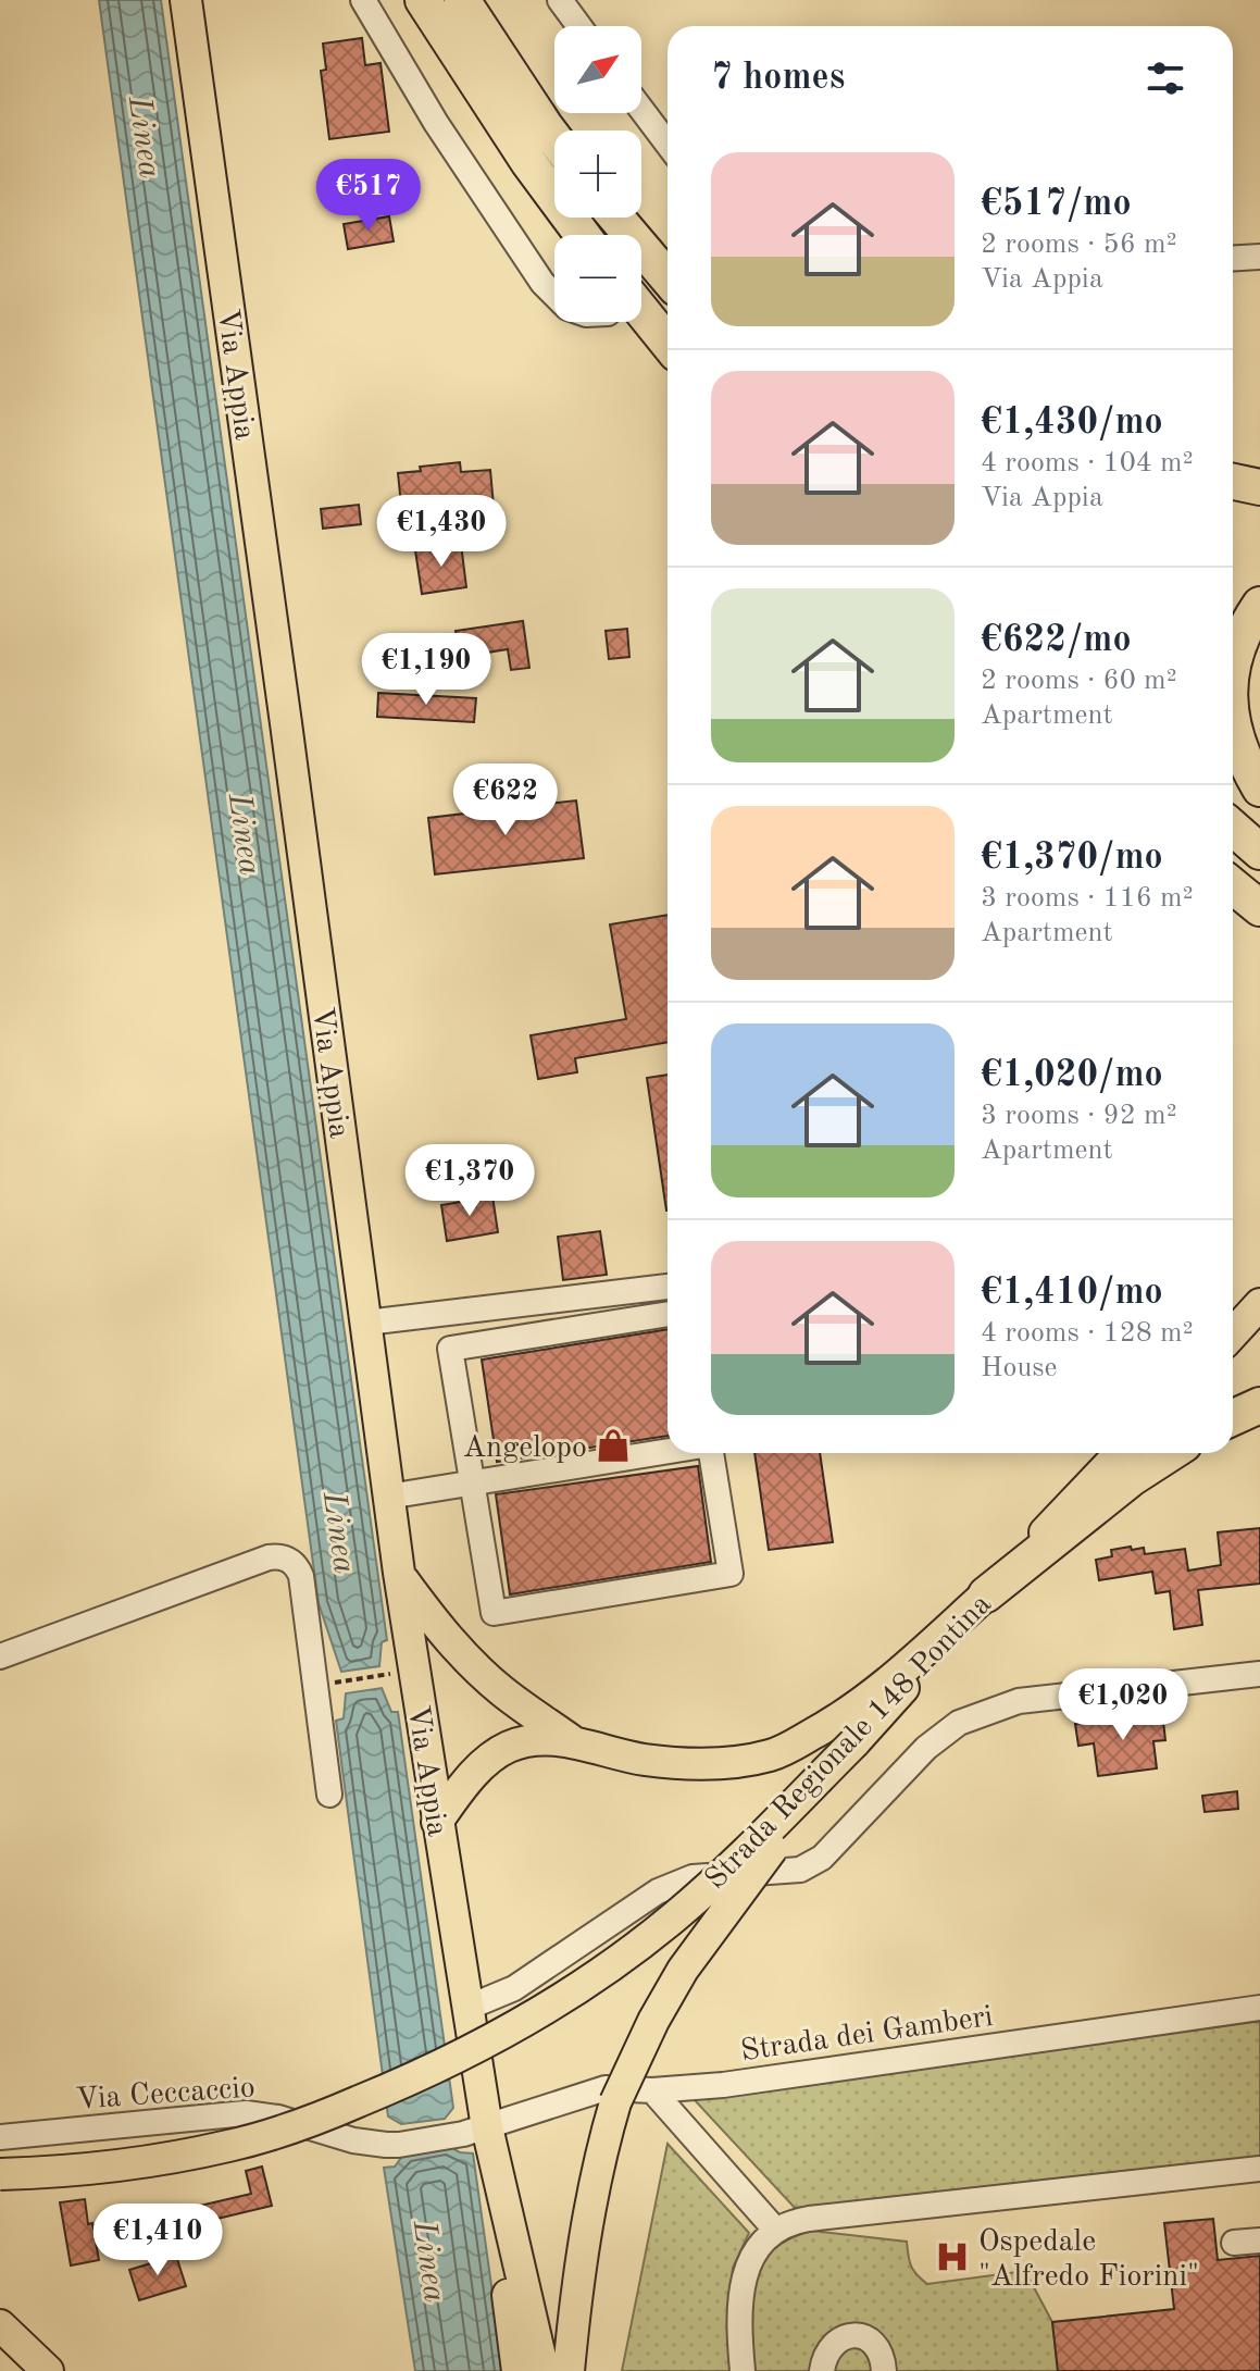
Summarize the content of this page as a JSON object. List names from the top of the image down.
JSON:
{
  "streets": {
    "main road": ["Via Appia", "Strada Regionale 148 Pontina"],
    "street": ["Strada dei Gamberi", "Via Ceccaccio"]
  },
  "crossings": [
    ["Via Appia", "Strada dei Gamberi"],
    ["Via Appia", "Via Ceccaccio"],
    ["Strada dei Gamberi", "Via Ceccaccio"]
  ],
  "water": ["Linea"],
  "places": {
    "shop": ["Angelopo"],
    "hospital": ["Ospedale \"Alfredo Fiorini\""]
  },
  "north": "top right",
  "page": {
    "map_buttons": ["+", "−"],
    "heading": "7 homes",
    "list": [
      {
        "name": "€517/mo",
        "note": "2 rooms · 56 m² · Via Appia"
      },
      {
        "name": "€1,430/mo",
        "note": "4 rooms · 104 m² · Via Appia"
      },
      {
        "name": "€622/mo",
        "note": "2 rooms · 60 m² · Apartment"
      },
      {
        "name": "€1,370/mo",
        "note": "3 rooms · 116 m² · Apartment"
      },
      {
        "name": "€1,020/mo",
        "note": "3 rooms · 92 m² · Apartment"
      },
      {
        "name": "€1,410/mo",
        "note": "4 rooms · 128 m² · House"
      }
    ],
    "price": [
      "€517",
      "€1,430",
      "€1,190",
      "€622",
      "€1,370",
      "€1,020",
      "€1,410"
    ]
  }
}
